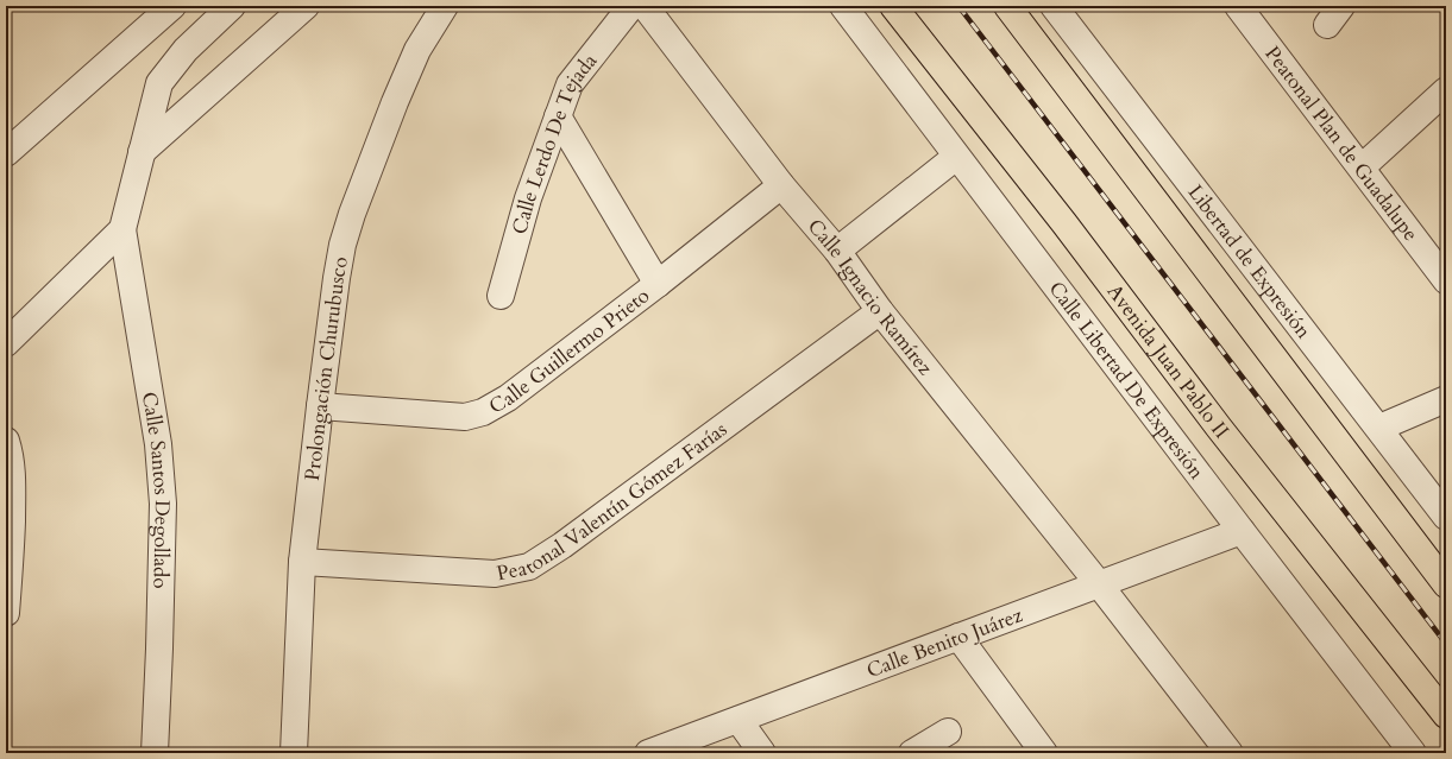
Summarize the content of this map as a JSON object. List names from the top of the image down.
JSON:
{
  "streets": {
    "main road": ["Avenida Juan Pablo II"],
    "street": [
      "Peatonal Plan de Guadalupe",
      "Calle Lerdo De Tejada",
      "Libertad de Expresión",
      "Calle Ignacio Ramírez",
      "Calle Guillermo Prieto",
      "Prolongación Churubusco",
      "Calle Libertad De Expresión",
      "Calle Santos Degollado",
      "Peatonal Valentín Gómez Farías",
      "Calle Benito Juárez"
    ]
  },
  "crossings": [
    ["Calle Ignacio Ramírez", "Calle Guillermo Prieto"],
    ["Calle Ignacio Ramírez", "Peatonal Valentín Gómez Farías"],
    ["Calle Ignacio Ramírez", "Calle Benito Juárez"],
    ["Calle Guillermo Prieto", "Prolongación Churubusco"],
    ["Prolongación Churubusco", "Peatonal Valentín Gómez Farías"],
    ["Calle Libertad De Expresión", "Calle Benito Juárez"]
  ]
}
